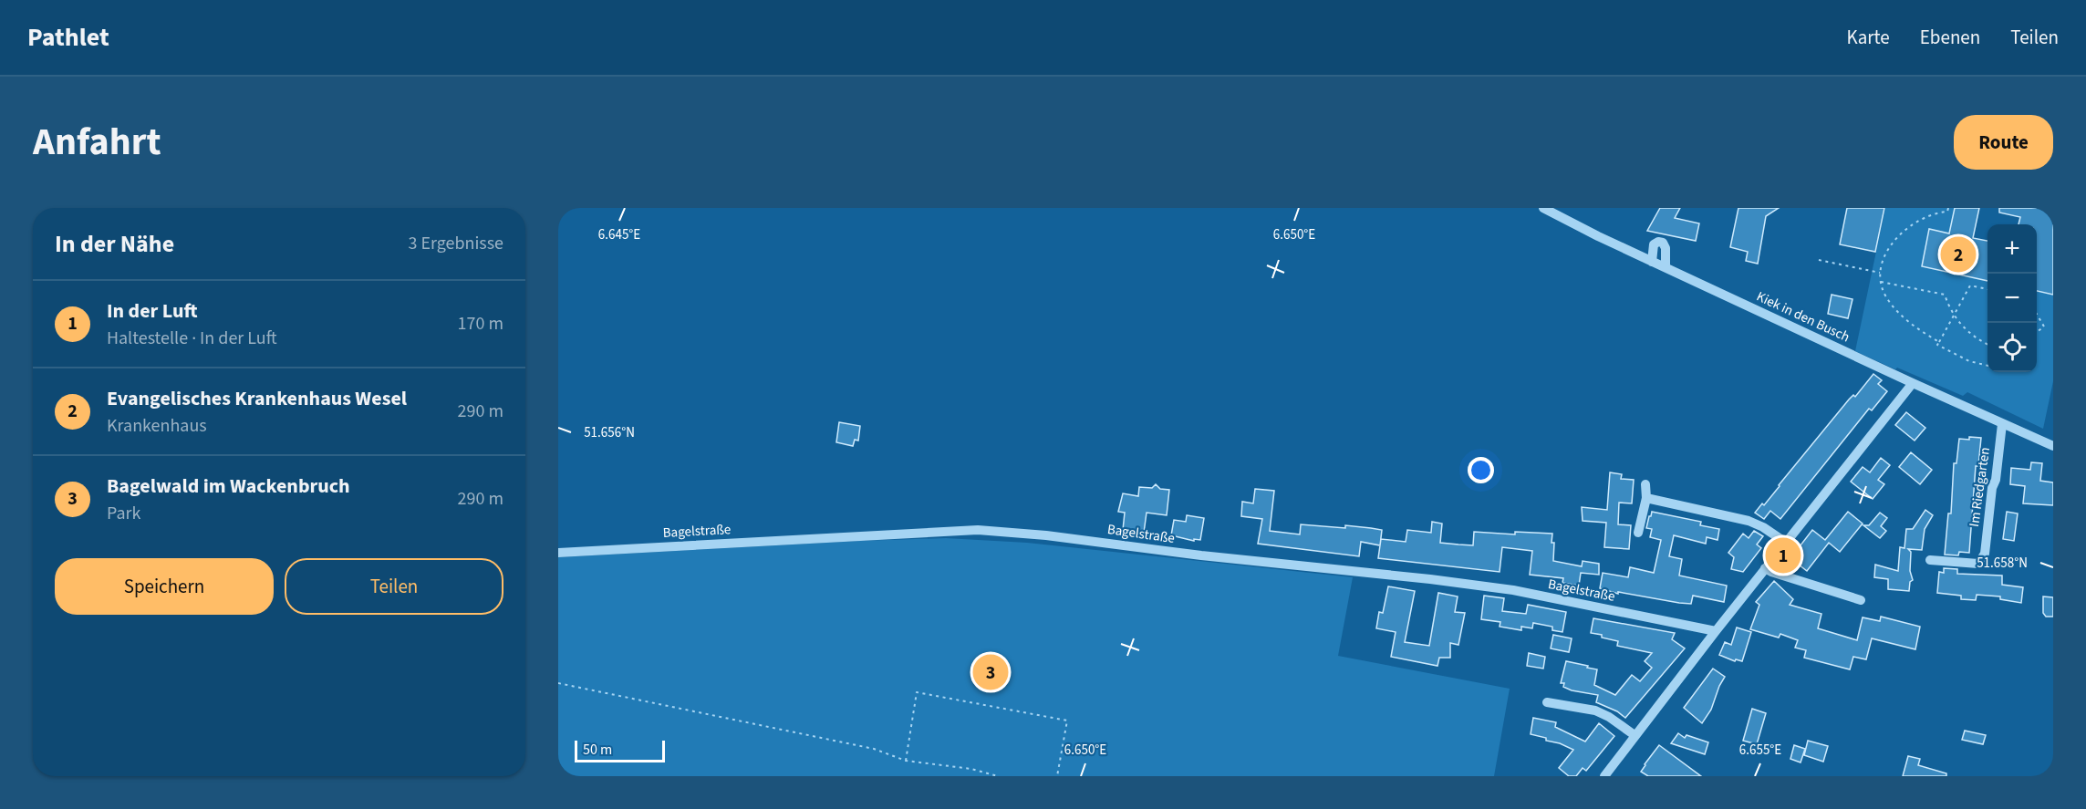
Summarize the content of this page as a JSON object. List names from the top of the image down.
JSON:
{
  "streets": {
    "street": ["Kiek in den Busch", "Im Riedgarten", "Bagelstraße"]
  },
  "crossings": [
    ["Kiek in den Busch", "Im Riedgarten"]
  ],
  "scale_bar": "50 m",
  "page": {
    "header": "Pathlet",
    "nav": ["Karte", "Ebenen", "Teilen"],
    "title": "Anfahrt",
    "buttons": [
      "Route",
      ["Speichern", "Teilen"]
    ],
    "heading": ["In der Nähe", "3 Ergebnisse"],
    "map_buttons": ["+", "−"],
    "pins": ["2", "1", "3"],
    "list": [
      {
        "mark": "1",
        "name": "In der Luft",
        "note": "Haltestelle · In der Luft",
        "value": "170 m"
      },
      {
        "mark": "2",
        "name": "Evangelisches Krankenhaus Wesel",
        "note": "Krankenhaus",
        "value": "290 m"
      },
      {
        "mark": "3",
        "name": "Bagelwald im Wackenbruch",
        "note": "Park",
        "value": "290 m"
      }
    ],
    "scale": "50 m"
  },
  "coordinates": [
    "6.645°E",
    "6.650°E",
    "51.656°N",
    "51.658°N",
    "6.655°E"
  ]
}
